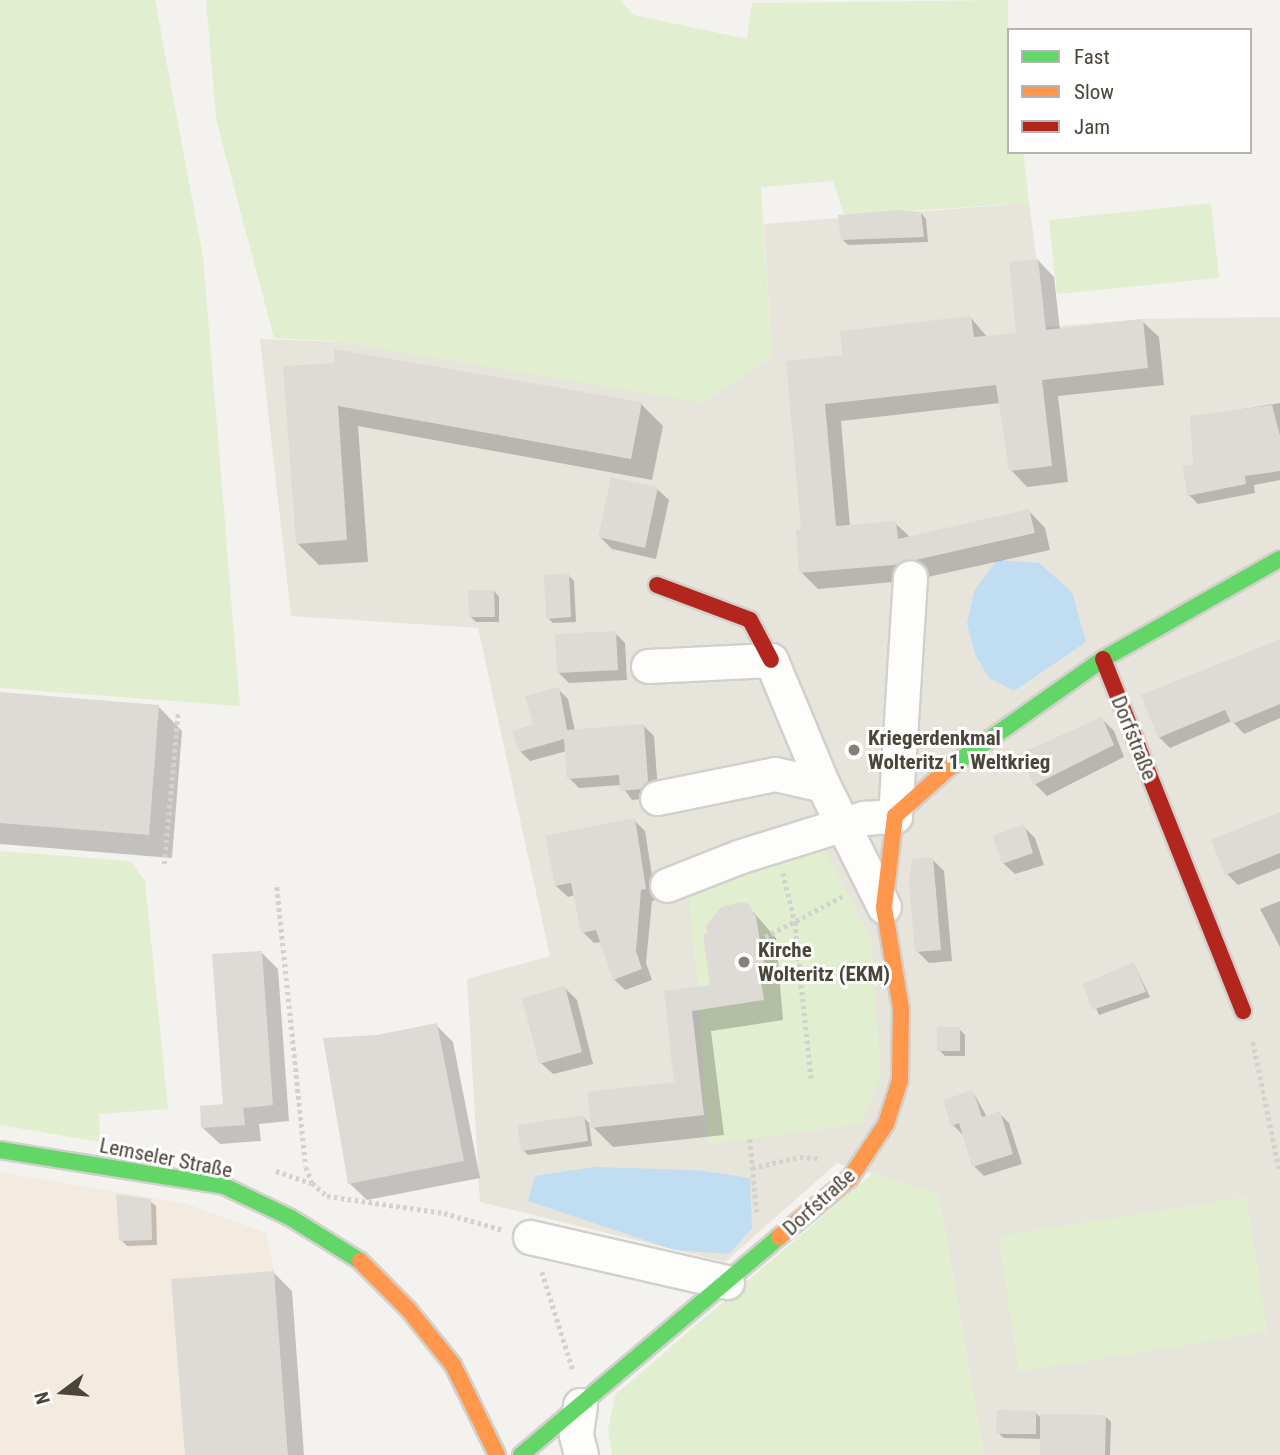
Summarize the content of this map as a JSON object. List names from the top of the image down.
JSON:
{
  "streets": {
    "street": ["Dorfstraße", "Lemseler Straße"]
  },
  "places": ["Kriegerdenkmal Wolteritz 1. Weltkrieg", "Kirche Wolteritz (EKM)"],
  "legend": ["Fast", "Slow", "Jam"],
  "north": "left"
}
